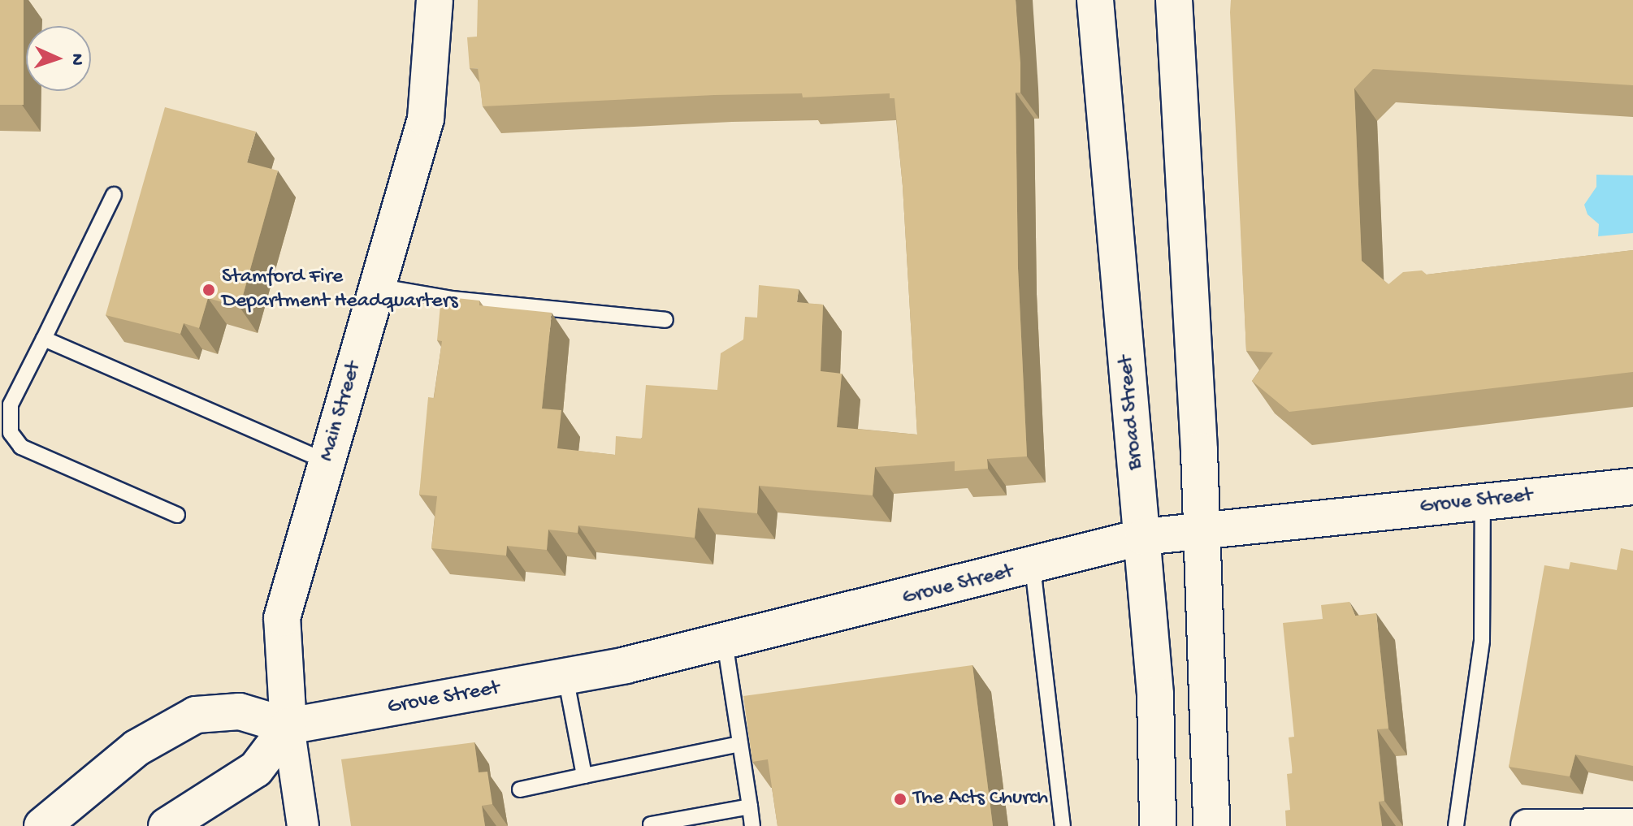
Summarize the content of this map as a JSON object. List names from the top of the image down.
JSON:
{
  "streets": {
    "main road": ["Main Street", "Broad Street", "Grove Street"]
  },
  "crossings": [
    ["Main Street", "Grove Street"],
    ["Broad Street", "Grove Street"]
  ],
  "places": ["Stamford Fire Department Headquarters", "The Acts Church"],
  "north": "right"
}
